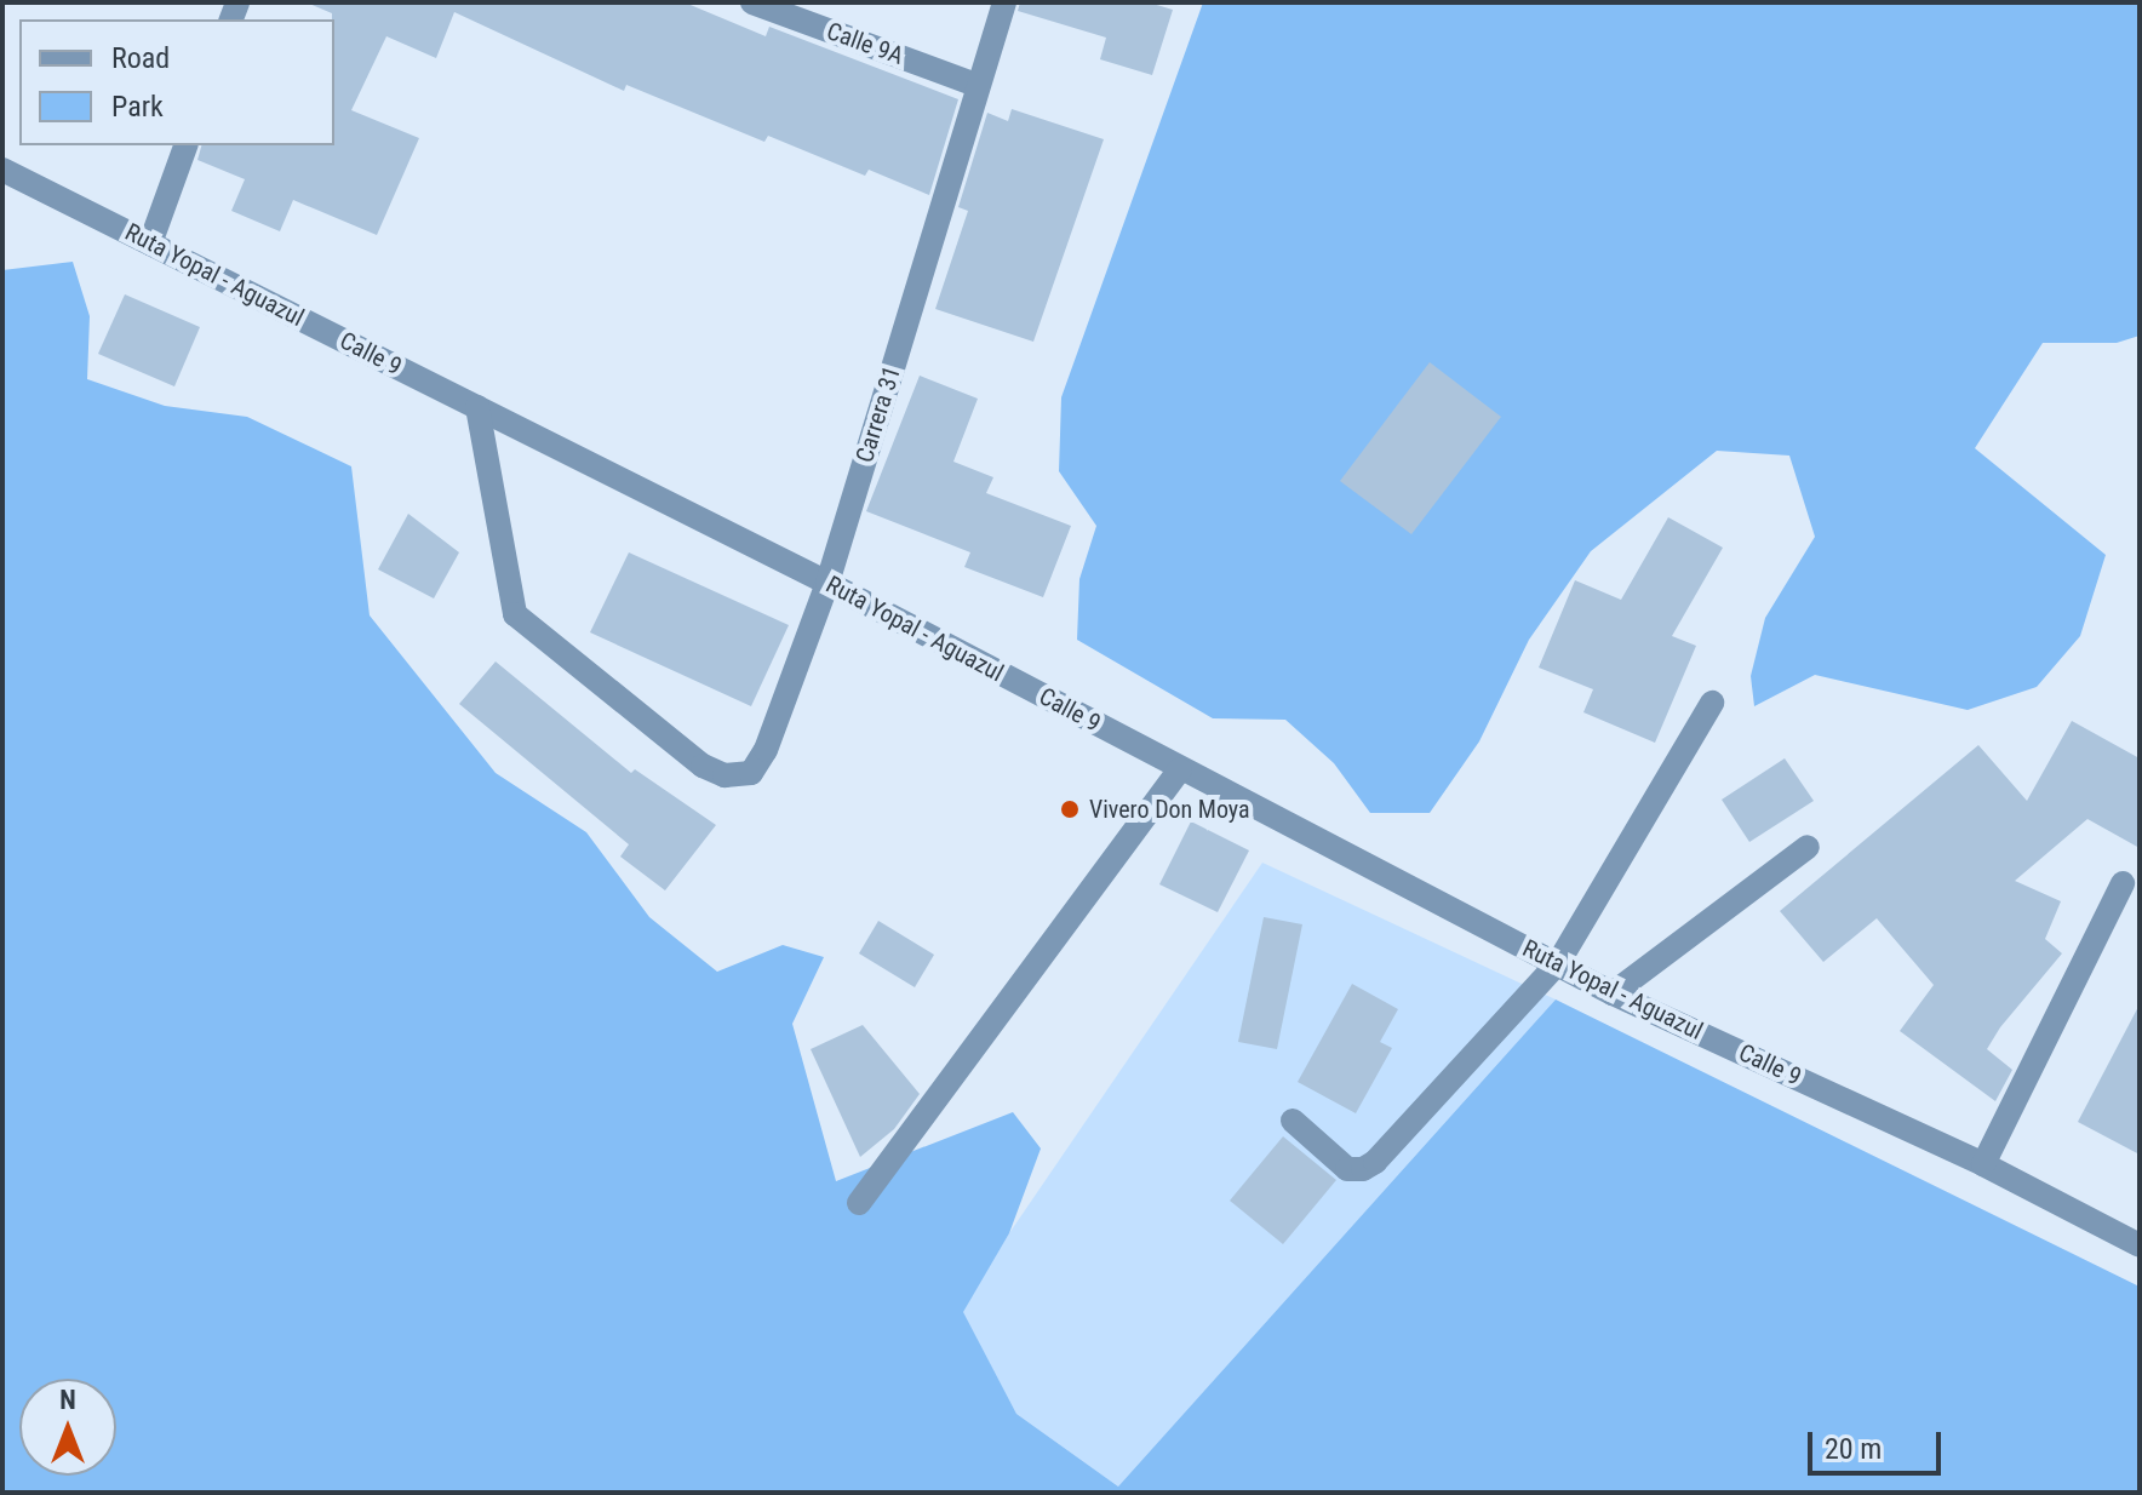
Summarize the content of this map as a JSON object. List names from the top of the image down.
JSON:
{
  "streets": {
    "street": ["Calle 9A", "Ruta Yopal - Aguazul", "Carrera 31"]
  },
  "crossings": [
    ["Calle 9A", "Carrera 31"],
    ["Ruta Yopal - Aguazul", "Carrera 31"]
  ],
  "places": ["Vivero Don Moya"],
  "legend": ["Road", "Park"],
  "scale_bar": "20 m",
  "north": "top"
}
